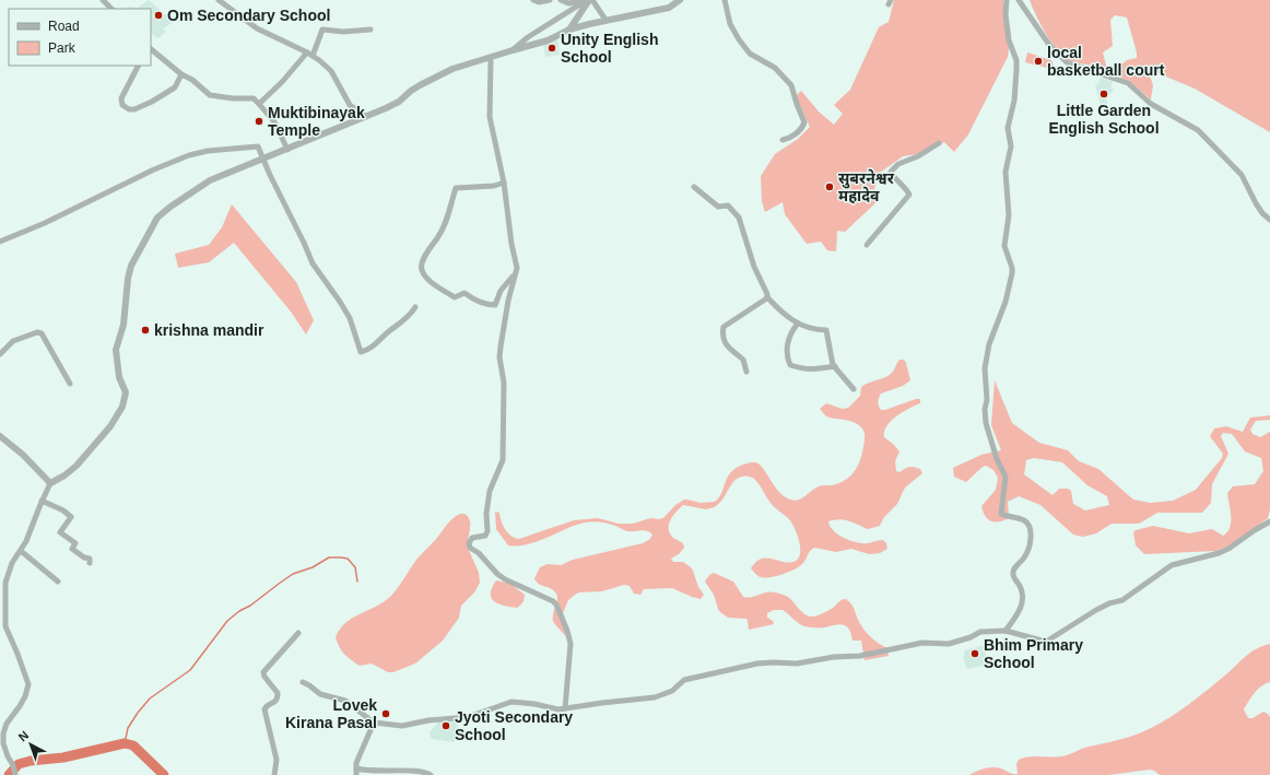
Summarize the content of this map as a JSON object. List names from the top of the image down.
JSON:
{
  "places": [
    "Om Secondary School",
    "Unity English School",
    "local basketball court",
    "Little Garden English School",
    "Muktibinayak Temple",
    "सुबरनेश्वर महादेव",
    "krishna mandir",
    "Bhim Primary School",
    "Lovek Kirana Pasal",
    "Jyoti Secondary School"
  ],
  "legend": ["Road", "Park"],
  "north": "top left"
}
